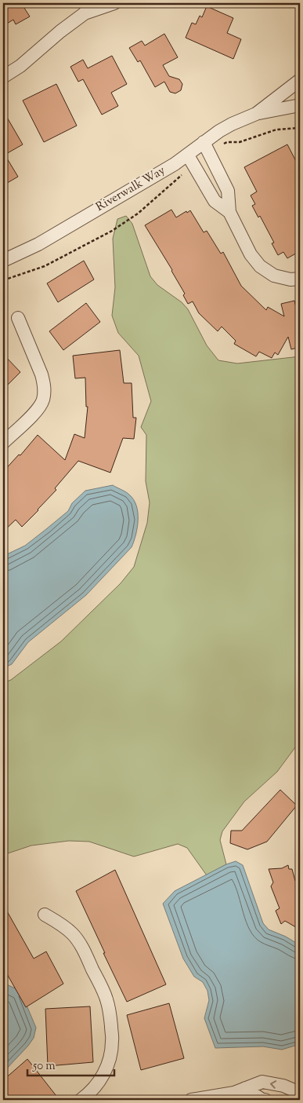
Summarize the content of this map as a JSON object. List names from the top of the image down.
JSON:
{
  "streets": {
    "street": ["Riverwalk Way"]
  },
  "scale_bar": "50 m"
}
